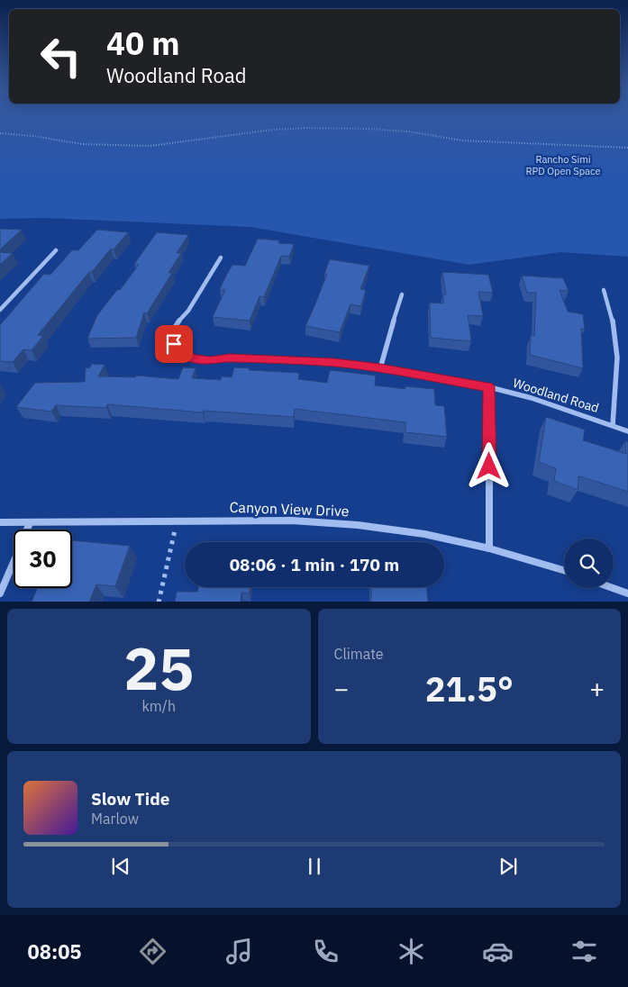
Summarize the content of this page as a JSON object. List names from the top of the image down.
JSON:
{
  "streets": {
    "street": ["Woodland Road", "Canyon View Drive"]
  },
  "parks": ["Rancho Simi RPD Open Space"],
  "page": {
    "turn": ["40 m", "Woodland Road"],
    "limit": "30",
    "trip": "08:06 · 1 min · 170 m",
    "tile": [
      ["25", "km/h"],
      "Climate"
    ],
    "heat": ["−", "21.5°", "+"],
    "song": ["Slow Tide", "Marlow"],
    "tabs": "08:05"
  }
}
